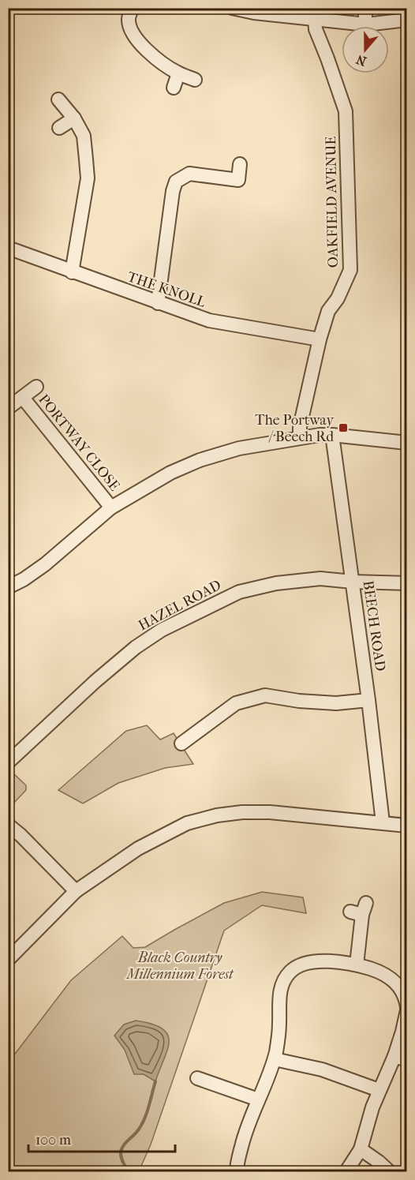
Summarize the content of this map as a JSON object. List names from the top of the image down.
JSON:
{
  "streets": {
    "street": [
      "OAKFIELD AVENUE",
      "THE KNOLL",
      "PORTWAY CLOSE",
      "HAZEL ROAD",
      "BEECH ROAD"
    ]
  },
  "crossings": [
    ["OAKFIELD AVENUE", "THE KNOLL"],
    ["HAZEL ROAD", "BEECH ROAD"]
  ],
  "parks": ["Black Country Millennium Forest"],
  "places": {
    "transit": ["The Portway / Beech Rd"]
  },
  "scale_bar": "100 m",
  "north": "bottom"
}
